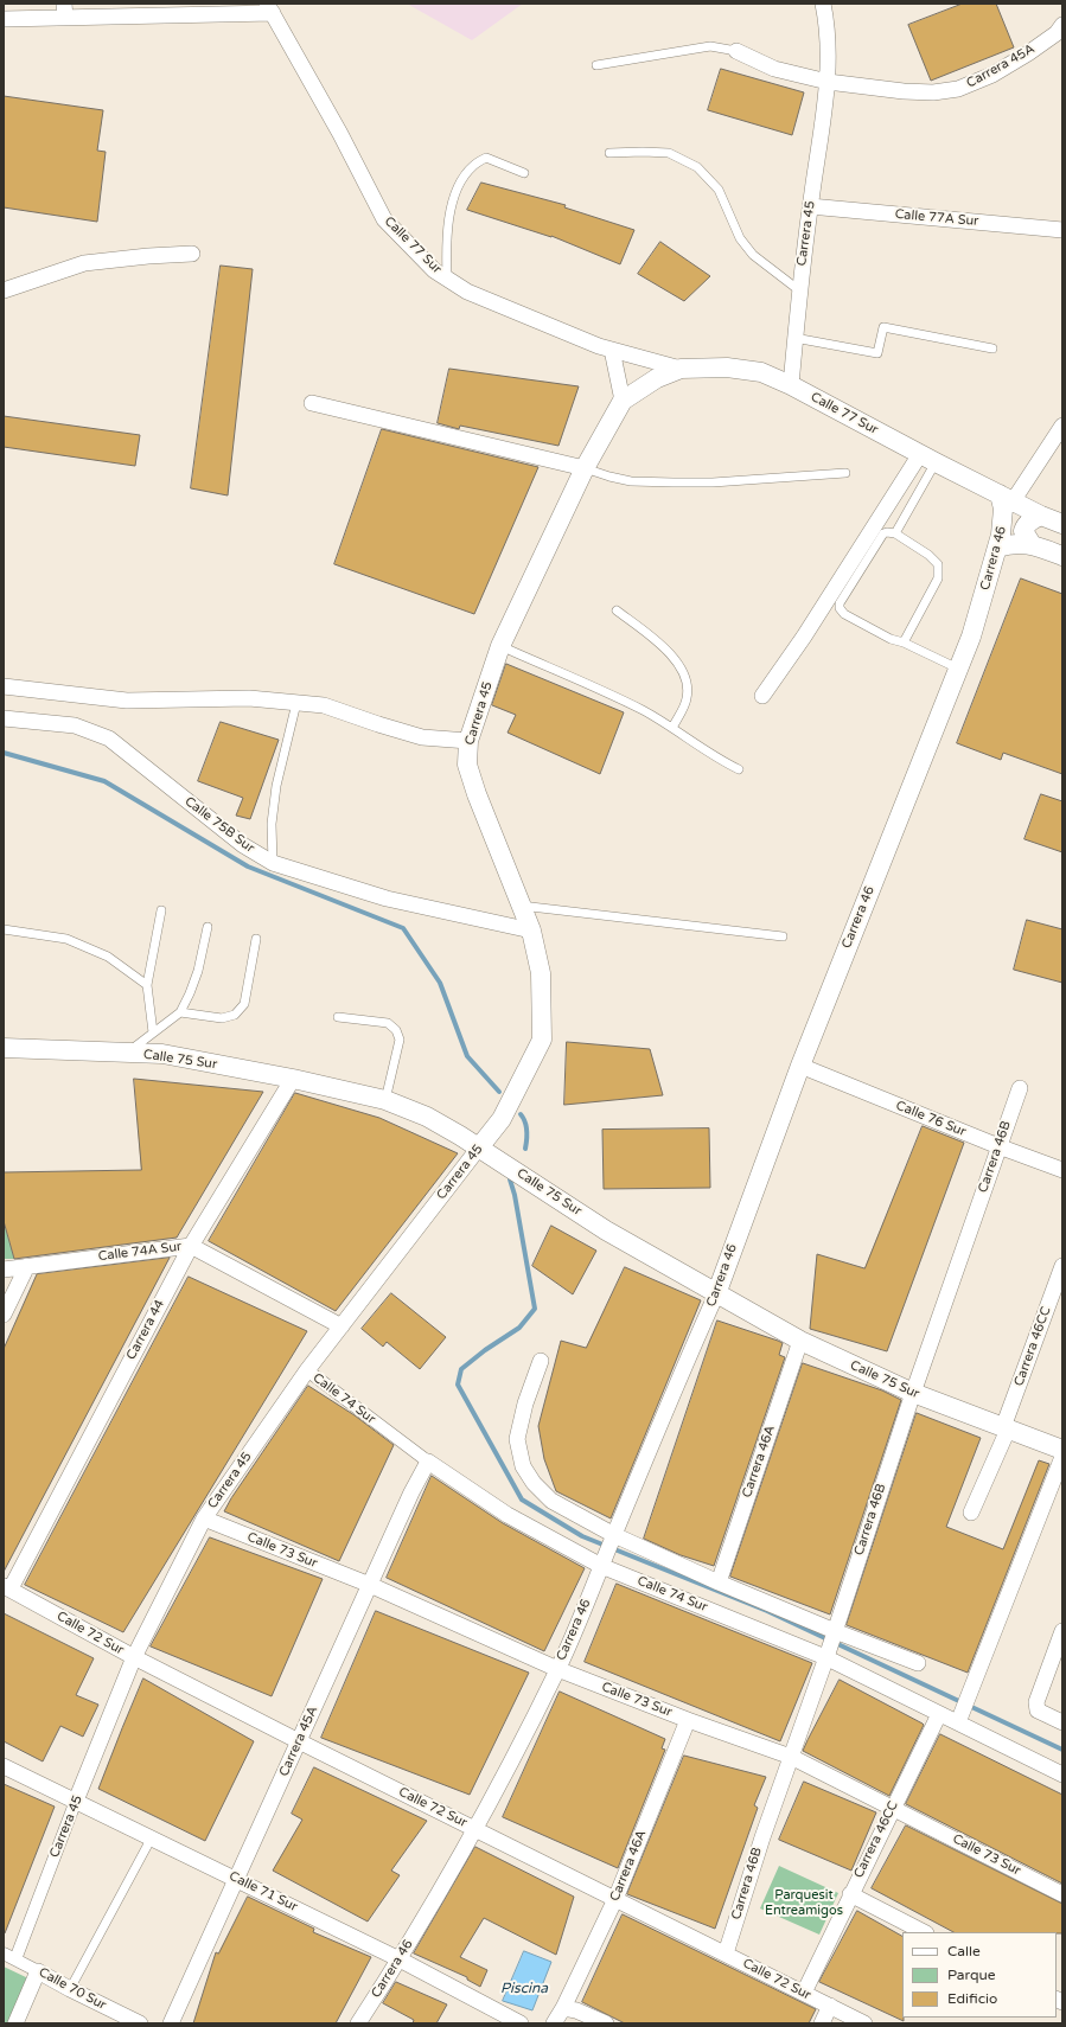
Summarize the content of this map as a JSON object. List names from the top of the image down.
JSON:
{
  "streets": {
    "street": [
      "Carrera 45A",
      "Calle 77A Sur",
      "Carrera 45",
      "Calle 77 Sur",
      "Carrera 46",
      "Calle 75B Sur",
      "Calle 75 Sur",
      "Calle 76 Sur",
      "Carrera 46B",
      "Calle 74A Sur",
      "Carrera 44",
      "Carrera 46CC",
      "Calle 74 Sur",
      "Carrera 46A",
      "Calle 73 Sur",
      "Calle 72 Sur",
      "Calle 71 Sur",
      "Calle 70 Sur"
    ]
  },
  "crossings": [
    ["Carrera 45A", "Carrera 45"],
    ["Carrera 45A", "Calle 74 Sur"],
    ["Carrera 45A", "Calle 73 Sur"],
    ["Carrera 45A", "Calle 72 Sur"],
    ["Carrera 45A", "Calle 71 Sur"],
    ["Calle 77A Sur", "Carrera 45"],
    ["Carrera 45", "Calle 77 Sur"],
    ["Carrera 45", "Calle 75B Sur"],
    ["Carrera 45", "Calle 75 Sur"],
    ["Carrera 45", "Calle 74A Sur"],
    ["Carrera 45", "Calle 74 Sur"],
    ["Carrera 45", "Calle 73 Sur"],
    ["Carrera 45", "Calle 72 Sur"],
    ["Carrera 45", "Calle 71 Sur"],
    ["Carrera 45", "Calle 70 Sur"],
    ["Calle 77 Sur", "Carrera 46"],
    ["Carrera 46", "Calle 75 Sur"],
    ["Carrera 46", "Calle 76 Sur"],
    ["Carrera 46", "Calle 74 Sur"],
    ["Carrera 46", "Calle 73 Sur"],
    ["Carrera 46", "Calle 72 Sur"],
    ["Carrera 46", "Calle 71 Sur"],
    ["Calle 75 Sur", "Carrera 46B"],
    ["Calle 75 Sur", "Carrera 44"],
    ["Calle 75 Sur", "Carrera 46CC"],
    ["Calle 75 Sur", "Carrera 46A"],
    ["Calle 76 Sur", "Carrera 46B"],
    ["Carrera 46B", "Calle 74 Sur"],
    ["Carrera 46B", "Calle 73 Sur"],
    ["Carrera 46B", "Calle 72 Sur"],
    ["Calle 74A Sur", "Carrera 44"],
    ["Carrera 44", "Calle 72 Sur"],
    ["Carrera 46CC", "Calle 74 Sur"],
    ["Carrera 46CC", "Calle 73 Sur"],
    ["Carrera 46CC", "Calle 72 Sur"],
    ["Carrera 46A", "Calle 73 Sur"],
    ["Carrera 46A", "Calle 72 Sur"]
  ],
  "water": ["Piscina"],
  "parks": ["Parquesit Entreamigos"],
  "legend": ["Calle", "Parque", "Edificio"]
}
